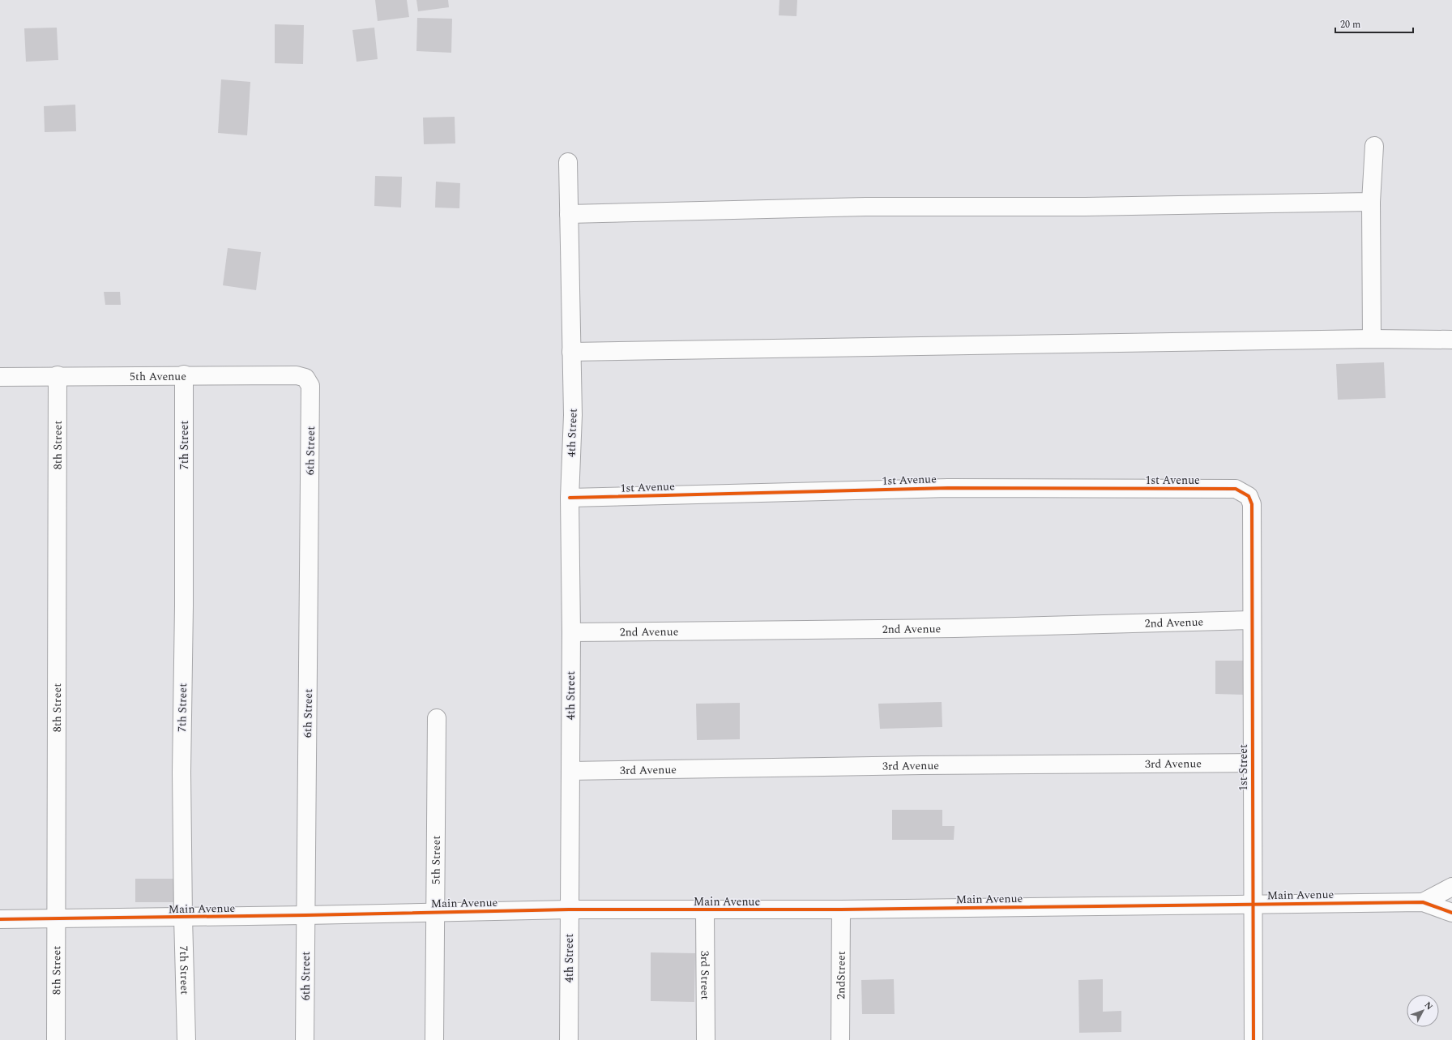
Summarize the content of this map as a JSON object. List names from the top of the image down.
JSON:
{
  "streets": {
    "street": [
      "5th Avenue",
      "4th Street",
      "8th Street",
      "7th Street",
      "6th Street",
      "1st Avenue",
      "2nd Avenue",
      "3rd Avenue",
      "1st Street",
      "5th Street",
      "Main Avenue",
      "3rd Street",
      "2ndStreet"
    ]
  },
  "crossings": [
    ["5th Avenue", "8th Street"],
    ["5th Avenue", "7th Street"],
    ["5th Avenue", "6th Street"],
    ["4th Street", "1st Avenue"],
    ["4th Street", "2nd Avenue"],
    ["4th Street", "3rd Avenue"],
    ["4th Street", "Main Avenue"],
    ["8th Street", "Main Avenue"],
    ["7th Street", "Main Avenue"],
    ["6th Street", "Main Avenue"],
    ["1st Avenue", "1st Street"],
    ["2nd Avenue", "1st Street"],
    ["3rd Avenue", "1st Street"],
    ["1st Street", "Main Avenue"],
    ["5th Street", "Main Avenue"],
    ["Main Avenue", "3rd Street"],
    ["Main Avenue", "2ndStreet"]
  ],
  "scale_bar": "20 m",
  "north": "top right"
}
